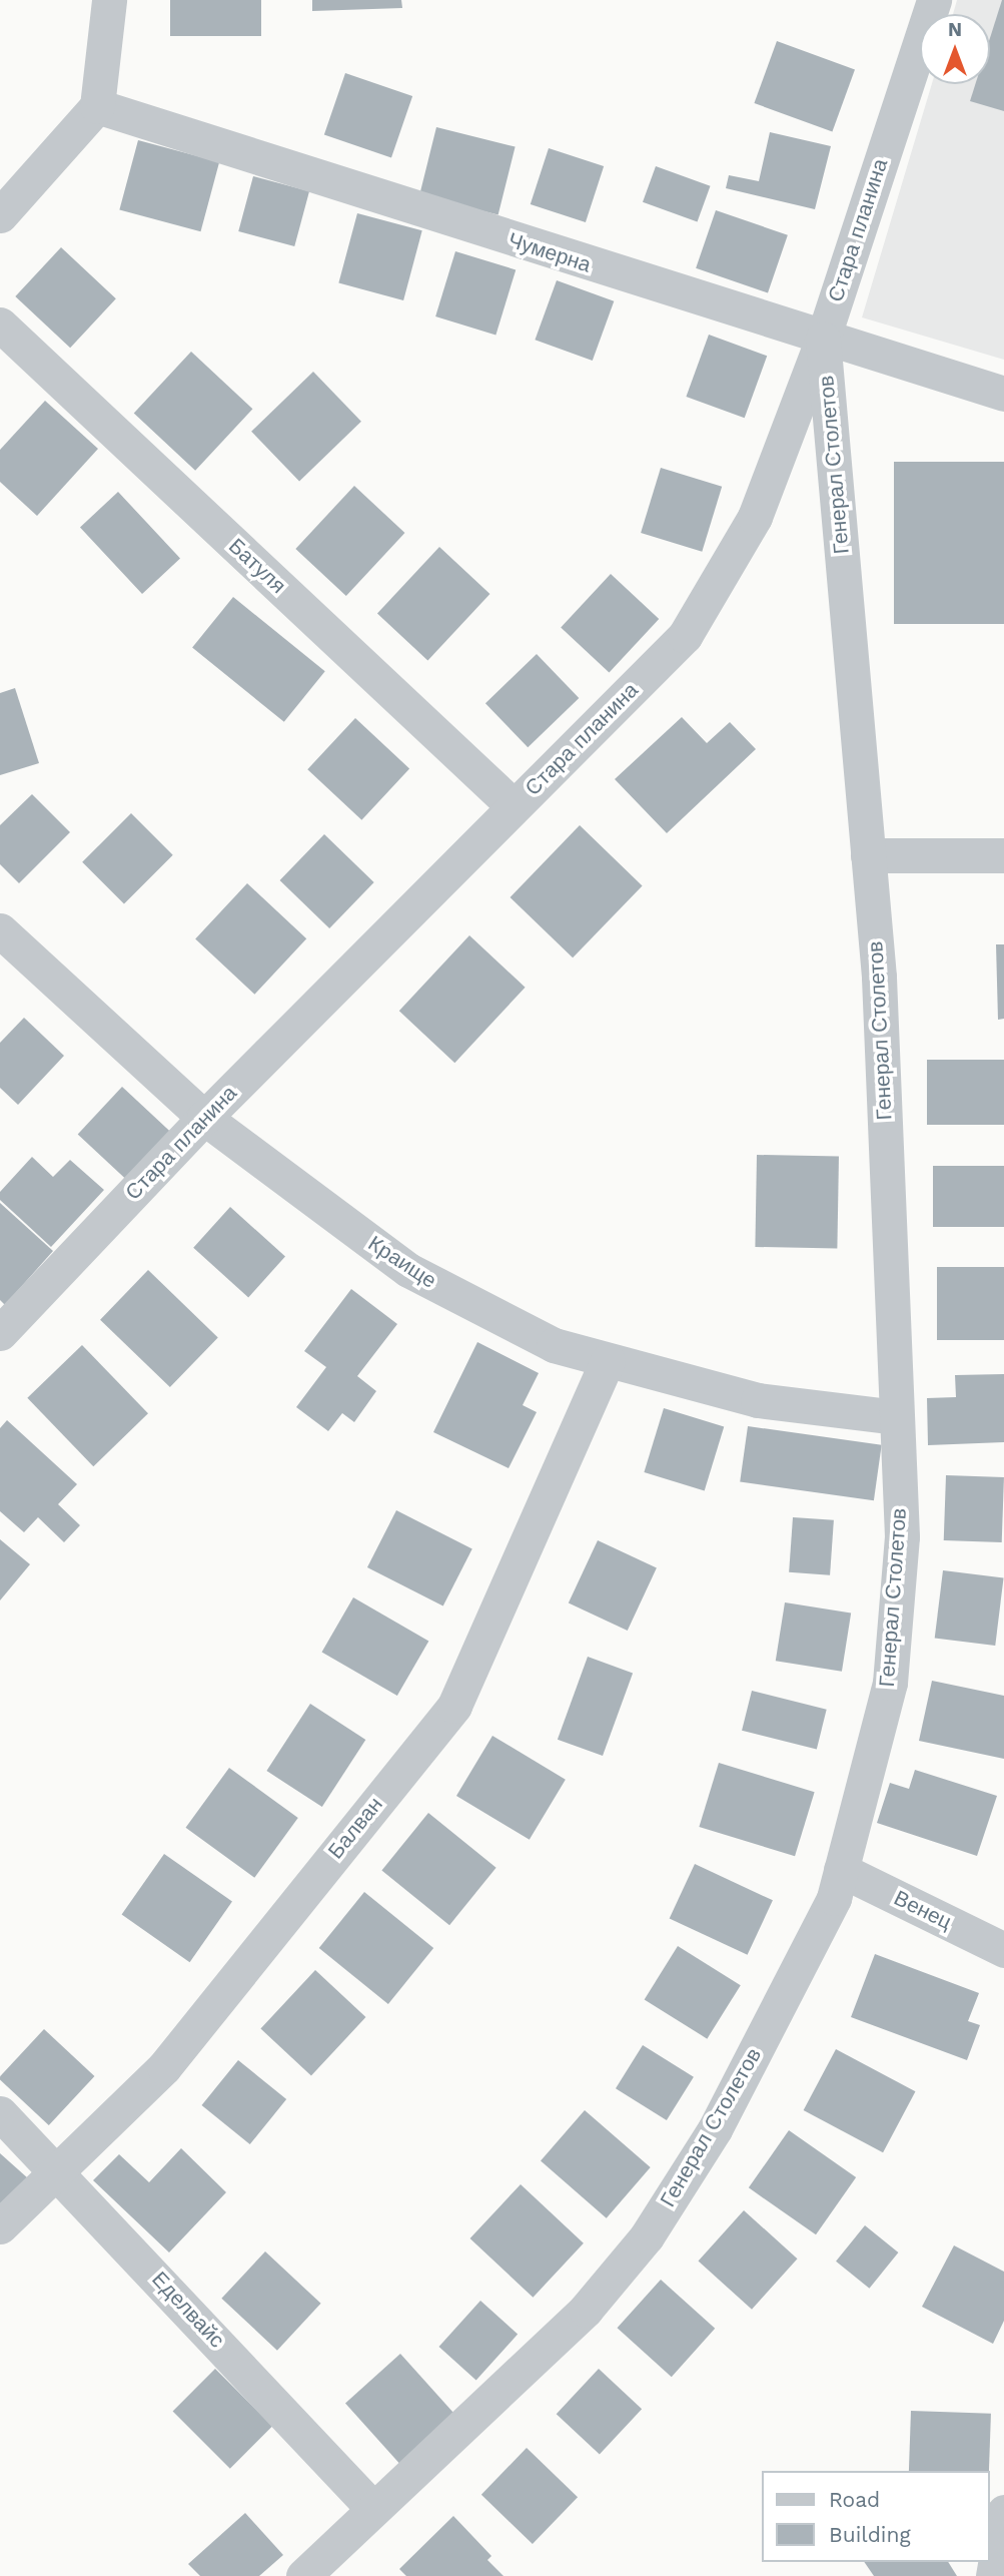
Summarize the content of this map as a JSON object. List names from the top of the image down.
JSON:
{
  "streets": {
    "street": [
      "Стара планина",
      "Чумерна",
      "Генерал Столетов",
      "Батуля",
      "Краище",
      "Балван",
      "Венец",
      "Еделвайс"
    ]
  },
  "crossings": [
    ["Стара планина", "Чумерна"],
    ["Стара планина", "Генерал Столетов"],
    ["Стара планина", "Батуля"],
    ["Стара планина", "Краище"],
    ["Чумерна", "Генерал Столетов"],
    ["Генерал Столетов", "Краище"],
    ["Генерал Столетов", "Венец"],
    ["Генерал Столетов", "Еделвайс"],
    ["Краище", "Балван"],
    ["Балван", "Еделвайс"]
  ],
  "legend": ["Road", "Building"],
  "north": "top"
}
